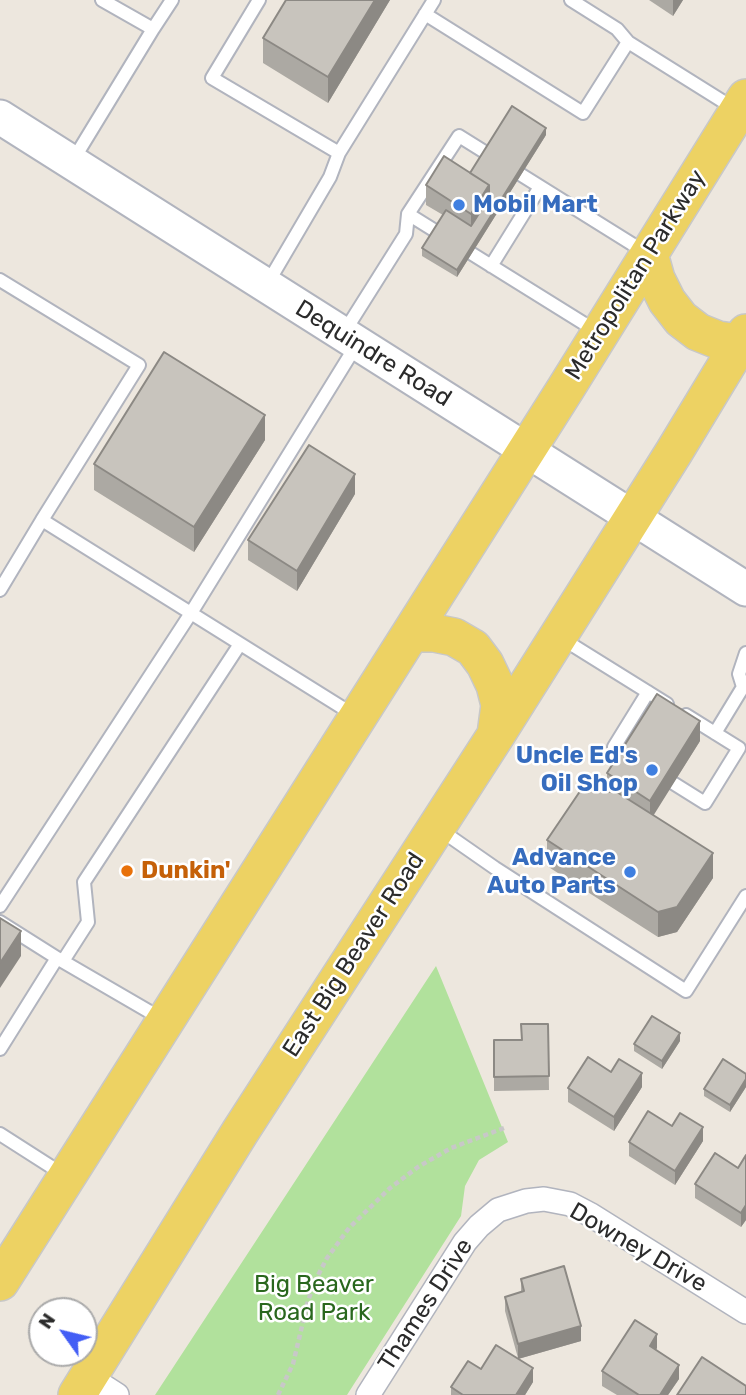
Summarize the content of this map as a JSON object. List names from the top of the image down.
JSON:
{
  "streets": {
    "main road": ["Metropolitan Parkway", "Dequindre Road", "East Big Beaver Road"],
    "street": ["Downey Drive", "Thames Drive"]
  },
  "crossings": [
    ["Metropolitan Parkway", "Dequindre Road"],
    ["Dequindre Road", "East Big Beaver Road"],
    ["Downey Drive", "Thames Drive"]
  ],
  "parks": ["Big Beaver Road Park"],
  "places": [
    "Mobil Mart",
    "Uncle Ed's Oil Shop",
    "Dunkin'",
    "Advance Auto Parts"
  ],
  "north": "top left"
}
